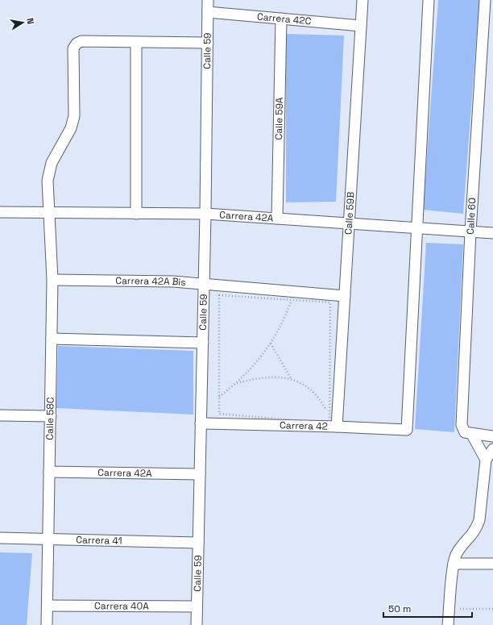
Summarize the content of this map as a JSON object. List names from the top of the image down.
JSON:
{
  "streets": {
    "street": [
      "Carrera 42C",
      "Calle 59",
      "Calle 59A",
      "Calle 59B",
      "Carrera 42A",
      "Calle 60",
      "Carrera 42A Bis",
      "Calle 58C",
      "Carrera 42",
      "Carrera 41",
      "Carrera 40A"
    ]
  },
  "crossings": [
    ["Carrera 42C", "Calle 59"],
    ["Carrera 42C", "Calle 59A"],
    ["Carrera 42C", "Calle 59B"],
    ["Calle 59", "Carrera 42A"],
    ["Calle 59", "Carrera 42A Bis"],
    ["Calle 59", "Carrera 42"],
    ["Calle 59", "Carrera 41"],
    ["Calle 59", "Carrera 40A"],
    ["Calle 59A", "Carrera 42A"],
    ["Calle 59B", "Carrera 42A"],
    ["Calle 59B", "Carrera 42A Bis"],
    ["Calle 59B", "Carrera 42"],
    ["Carrera 42A", "Calle 60"],
    ["Carrera 42A", "Calle 58C"],
    ["Carrera 42A", "Carrera 42"],
    ["Carrera 42A Bis", "Calle 58C"],
    ["Calle 58C", "Carrera 41"],
    ["Calle 58C", "Carrera 40A"]
  ],
  "scale_bar": "50 m",
  "north": "right"
}
